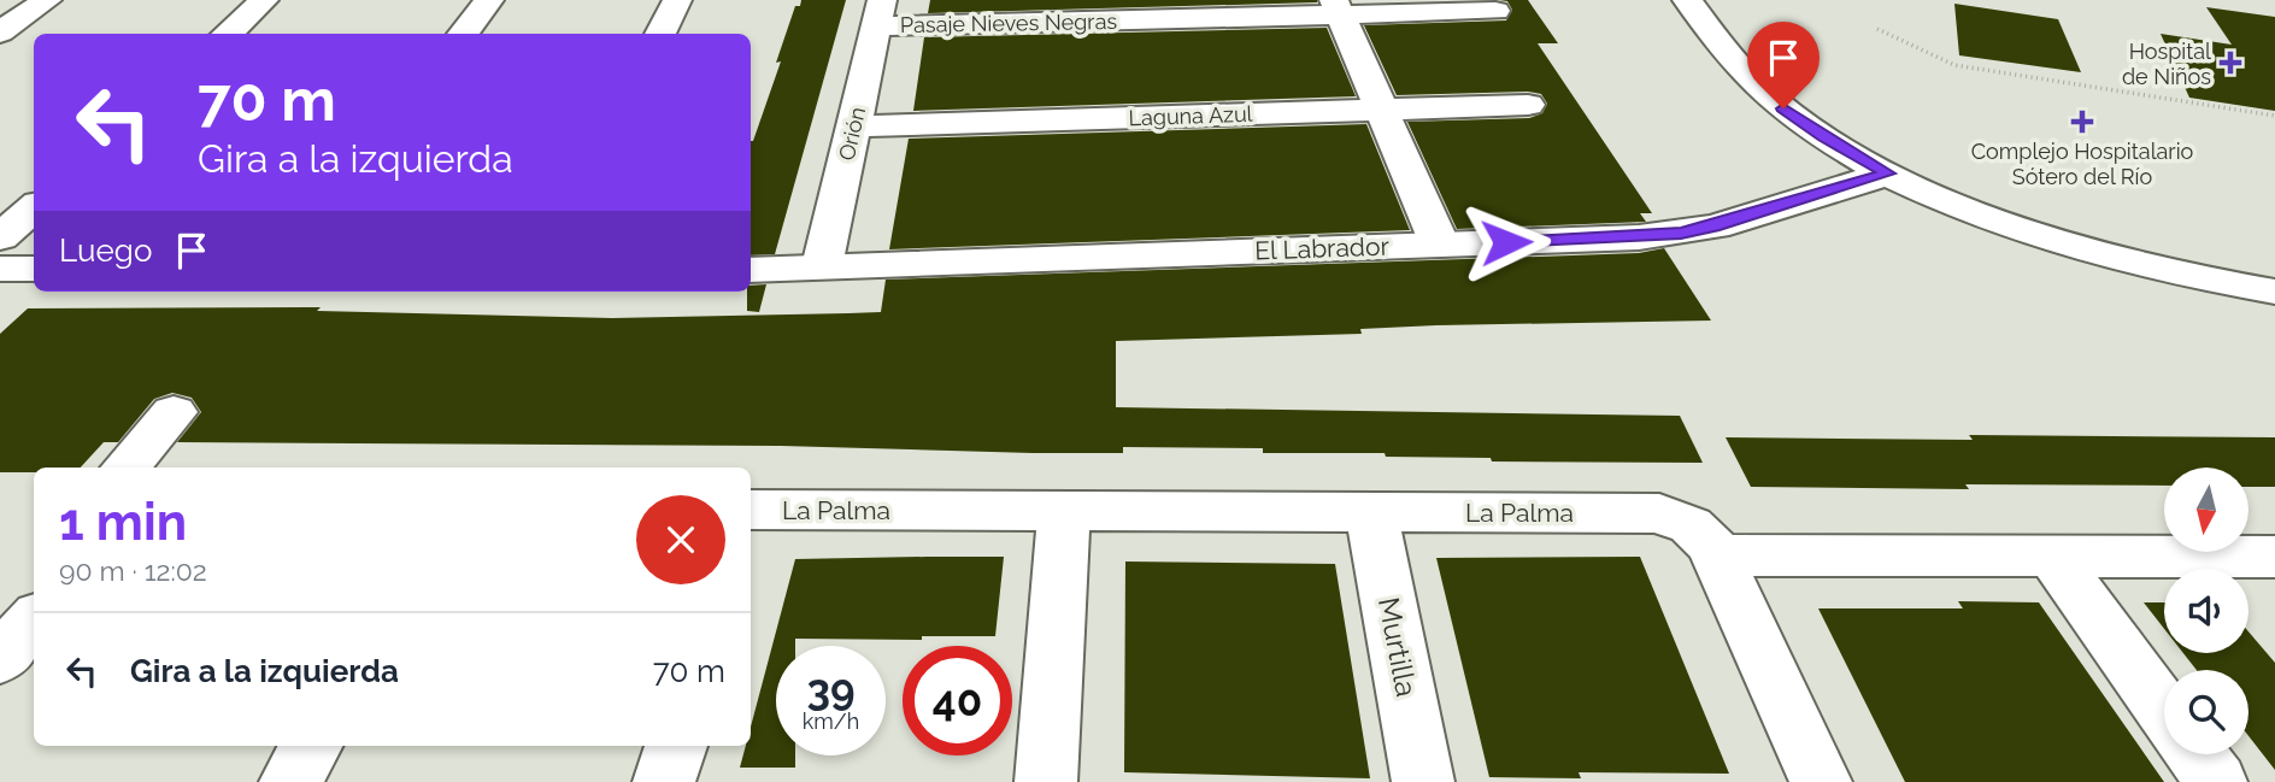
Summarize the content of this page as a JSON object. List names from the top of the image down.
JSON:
{
  "streets": {
    "street": [
      "Pasaje Nieves Negras",
      "Laguna Azul",
      "Orión",
      "El Labrador",
      "La Palma",
      "Murtilla"
    ]
  },
  "crossings": [
    ["Pasaje Nieves Negras", "Orión"],
    ["Laguna Azul", "Orión"],
    ["Orión", "El Labrador"],
    ["La Palma", "Murtilla"]
  ],
  "places": {
    "health": ["Hospital de Niños", "Complejo Hospitalario Sótero del Río"]
  },
  "north": "bottom",
  "page": {
    "turn": ["70 m", "Gira a la izquierda"],
    "then": "Luego",
    "heading": ["1 min", "90 m · 12:02"],
    "list": [
      {
        "name": "Gira a la izquierda",
        "value": "70 m"
      }
    ],
    "speed": "39 km/h",
    "limit": "40"
  }
}
